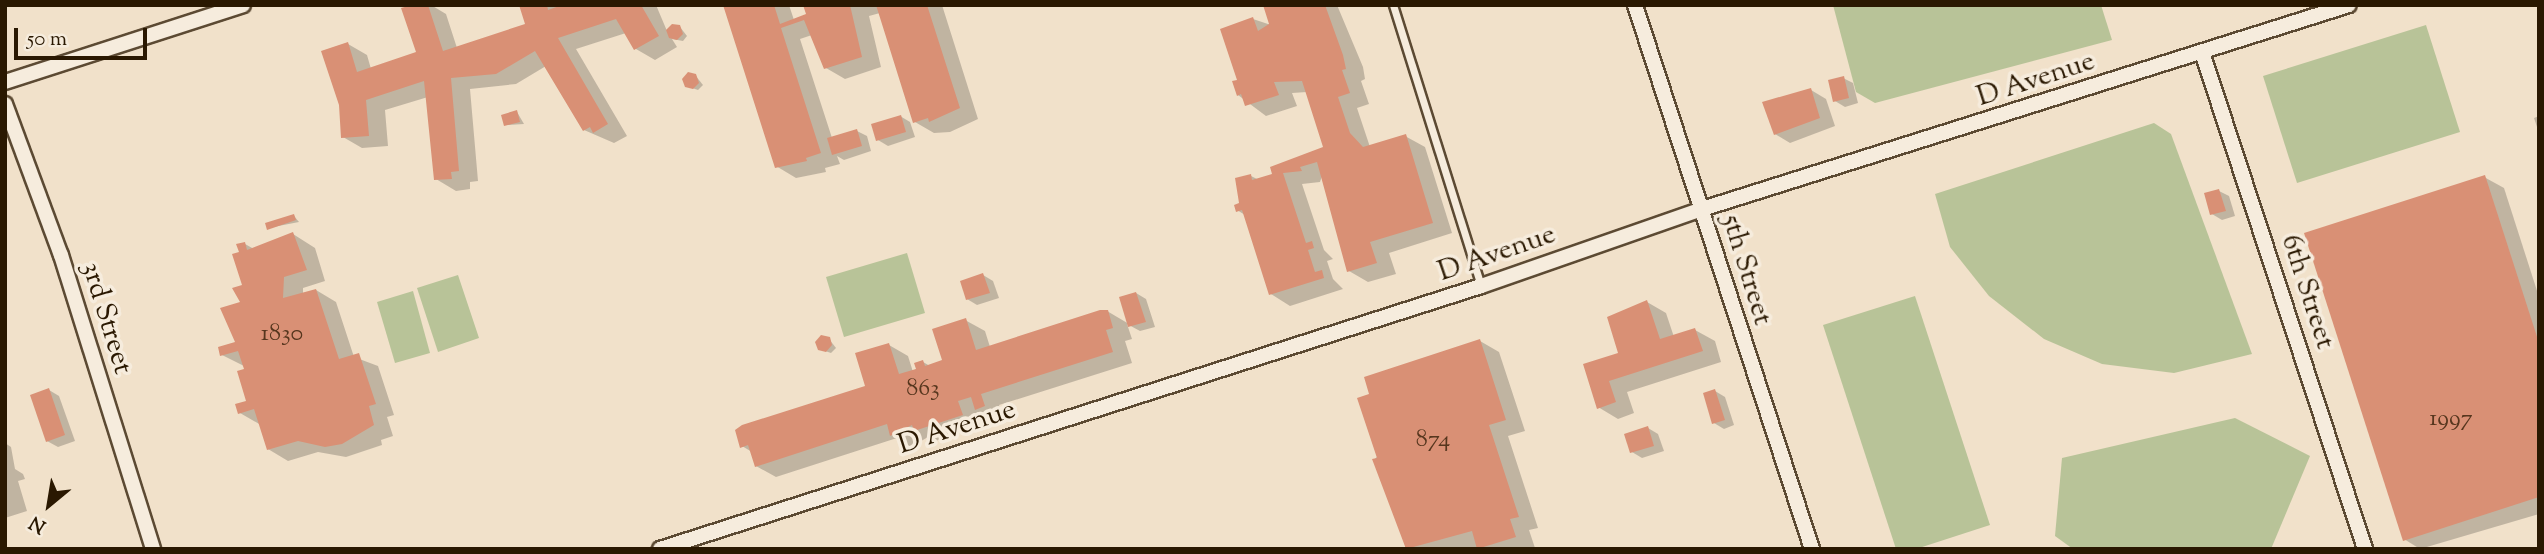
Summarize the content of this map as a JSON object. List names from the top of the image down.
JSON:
{
  "streets": {
    "street": [
      "D Avenue",
      "5th Street",
      "6th Street",
      "3rd Street"
    ]
  },
  "crossings": [
    ["D Avenue", "5th Street"],
    ["D Avenue", "6th Street"]
  ],
  "house_numbers": [
    "1830",
    "863",
    "1997",
    "874"
  ],
  "scale_bar": "50 m",
  "north": "bottom left"
}
